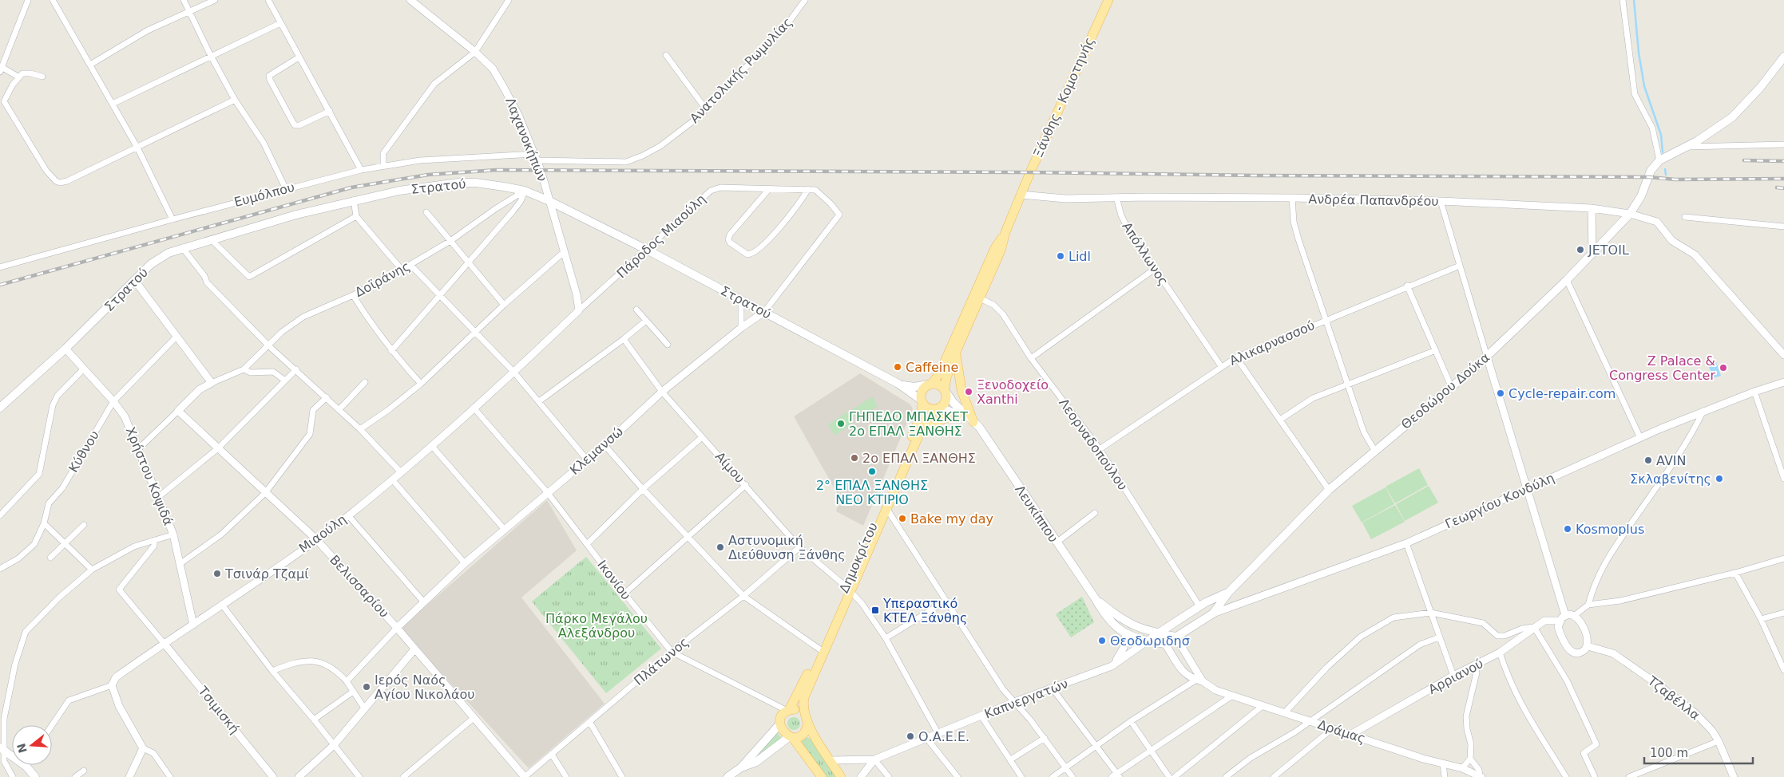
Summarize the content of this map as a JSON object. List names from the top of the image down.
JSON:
{
  "streets": {
    "main road": [
      "Ξάνθης - Κομοτηνής",
      "Στρατού",
      "Θεοδώρου Δούκα",
      "Λευκίππου",
      "Δημοκρίτου"
    ],
    "street": [
      "Ανατολικής Ρωμυλίας",
      "Λαχανοκήπων",
      "Ευμόλπου",
      "Ανδρέα Παπανδρέου",
      "Πάροδος Μιαούλη",
      "Απόλλωνος",
      "Δοϊράνης",
      "Αλικαρνασσού",
      "Λεορναδοπούλου",
      "Κλεμανσώ",
      "Κύθνου",
      "Αίμου",
      "Χρήστου Κοψιδά",
      "Γεωργίου Κονδύλη",
      "Μιαούλη",
      "Ικονίου",
      "Βελισσαρίου",
      "Πλάτωνος",
      "Αρριανού",
      "Τζαβέλλα",
      "Καπνεργατών",
      "Τσιμισκή",
      "Δράμας"
    ]
  },
  "crossings": [
    ["Ανατολικής Ρωμυλίας", "Λαχανοκήπων"],
    ["Ανατολικής Ρωμυλίας", "Ευμόλπου"],
    ["Λαχανοκήπων", "Στρατού"],
    ["Λαχανοκήπων", "Ευμόλπου"],
    ["Στρατού", "Πάροδος Μιαούλη"],
    ["Στρατού", "Δοϊράνης"],
    ["Στρατού", "Κλεμανσώ"],
    ["Στρατού", "Χρήστου Κοψιδά"],
    ["Στρατού", "Λευκίππου"],
    ["Στρατού", "Δημοκρίτου"],
    ["Ανδρέα Παπανδρέου", "Απόλλωνος"],
    ["Ανδρέα Παπανδρέου", "Θεοδώρου Δούκα"],
    ["Πάροδος Μιαούλη", "Κλεμανσώ"],
    ["Πάροδος Μιαούλη", "Μιαούλη"],
    ["Απόλλωνος", "Αλικαρνασσού"],
    ["Δοϊράνης", "Χρήστου Κοψιδά"],
    ["Δοϊράνης", "Βελισσαρίου"],
    ["Αλικαρνασσού", "Λεορναδοπούλου"],
    ["Θεοδώρου Δούκα", "Λεορναδοπούλου"],
    ["Θεοδώρου Δούκα", "Γεωργίου Κονδύλη"],
    ["Θεοδώρου Δούκα", "Λευκίππου"],
    ["Θεοδώρου Δούκα", "Καπνεργατών"],
    ["Θεοδώρου Δούκα", "Δράμας"],
    ["Κλεμανσώ", "Αίμου"],
    ["Κλεμανσώ", "Ικονίου"],
    ["Κλεμανσώ", "Βελισσαρίου"],
    ["Κύθνου", "Χρήστου Κοψιδά"],
    ["Αίμου", "Δημοκρίτου"],
    ["Αίμου", "Πλάτωνος"],
    ["Αίμου", "Καπνεργατών"],
    ["Χρήστου Κοψιδά", "Μιαούλη"],
    ["Λευκίππου", "Δημοκρίτου"],
    ["Λευκίππου", "Καπνεργατών"],
    ["Λευκίππου", "Δράμας"],
    ["Μιαούλη", "Ικονίου"],
    ["Μιαούλη", "Βελισσαρίου"],
    ["Μιαούλη", "Τσιμισκή"],
    ["Δημοκρίτου", "Ικονίου"],
    ["Ικονίου", "Πλάτωνος"],
    ["Βελισσαρίου", "Πλάτωνος"],
    ["Αρριανού", "Τζαβέλλα"],
    ["Αρριανού", "Δράμας"]
  ],
  "parks": ["Πάρκο Μεγάλου Αλεξάνδρου"],
  "places": {
    "other": [
      "JETOIL",
      "Lidl",
      "Caffeine",
      "Z Palace & Congress Center",
      "Ξενοδοχείο Xanthi",
      "Cycle-repair.com",
      "ΓΗΠΕΔΟ ΜΠΑΣΚΕΤ 2ο ΕΠΑΛ ΞΑΝΘΗΣ",
      "2o ΕΠΑΛ ΞΑΝΘΗΣ",
      "AVIN",
      "2° ΕΠΑΛ ΞΑΝΘΗΣ ΝΕΟ ΚΤΙΡΙΟ",
      "Σκλαβενίτης",
      "Bake my day",
      "Kosmoplus",
      "Αστυνομική Διεύθυνση Ξάνθης",
      "Τσινάρ Τζαμί",
      "Θεοδωριδησ",
      "Ιερός Ναός Αγίου Νικολάου",
      "Ο.Α.Ε.Ε."
    ],
    "transit": ["Υπεραστικό ΚΤΕΛ Ξάνθης"]
  },
  "scale_bar": "100 m",
  "north": "left"
}
